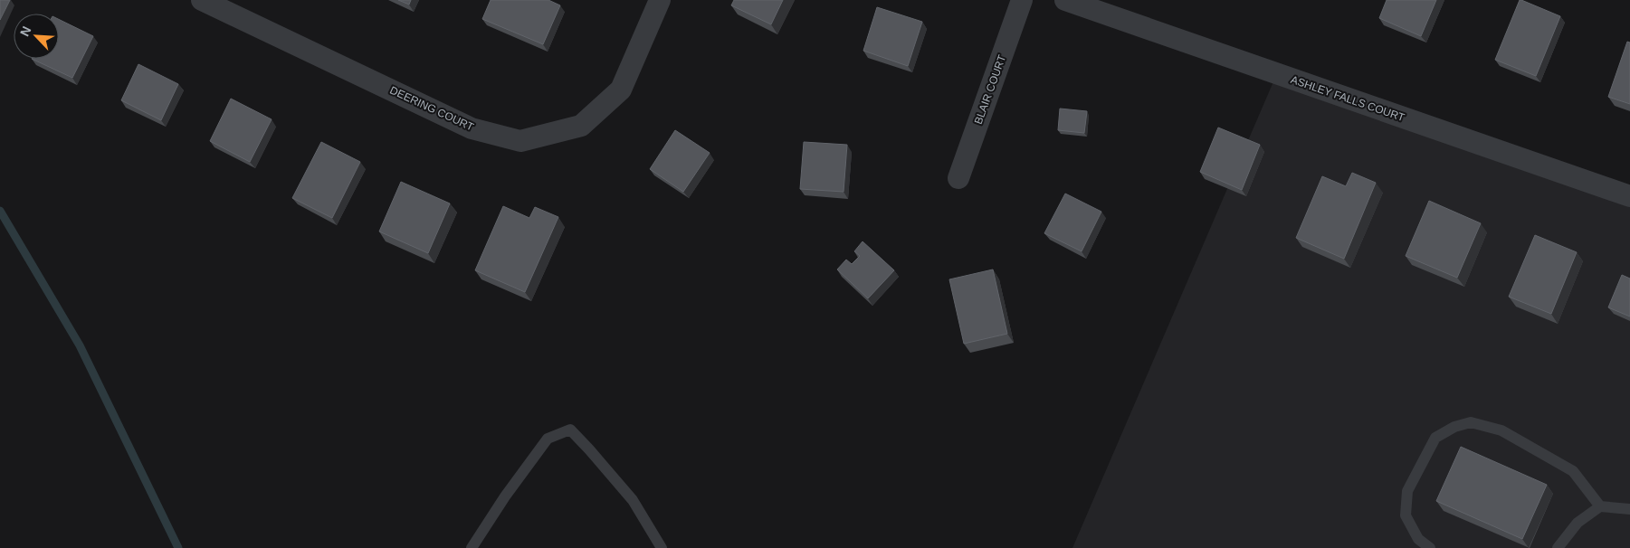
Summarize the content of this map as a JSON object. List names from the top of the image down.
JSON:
{
  "streets": {
    "street": ["BLAIR COURT", "ASHLEY FALLS COURT", "DEERING COURT"]
  },
  "north": "top left"
}
